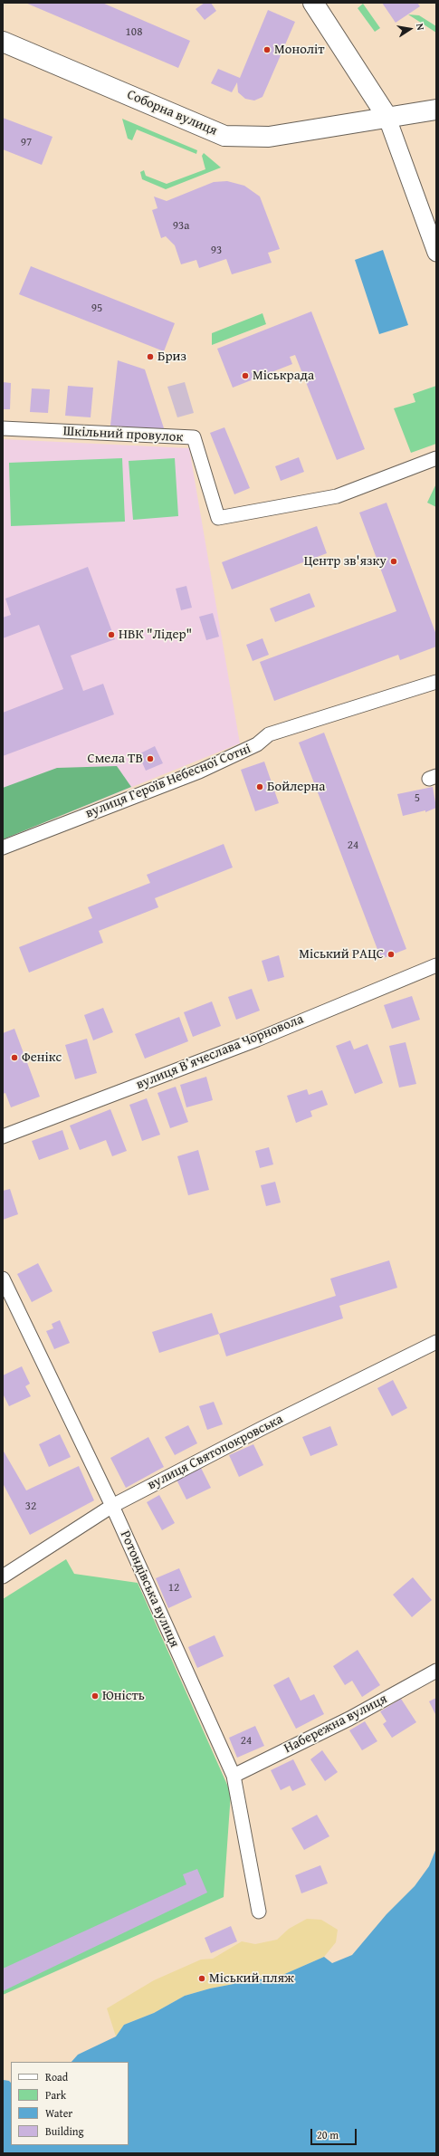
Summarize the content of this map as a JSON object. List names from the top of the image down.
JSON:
{
  "streets": {
    "main road": ["Соборна вулиця"],
    "street": [
      "Шкільний провулок",
      "вулиця Героїв Небесної Сотні",
      "вулиця Вʼячеслава Чорновола",
      "вулиця Святопокровська",
      "Ротондівська вулиця",
      "Набережна вулиця"
    ]
  },
  "crossings": [
    ["вулиця Святопокровська", "Ротондівська вулиця"],
    ["Ротондівська вулиця", "Набережна вулиця"]
  ],
  "places": [
    "Моноліт",
    "Бриз",
    "Міськрада",
    "Центр зв'язку",
    "НВК \"Лідер\"",
    "Смела ТВ",
    "Бойлерна",
    "Міський РАЦС",
    "Фенікс",
    "Юність",
    "Міський пляж"
  ],
  "house_numbers": [
    "108",
    "97",
    "93а",
    "93",
    "95",
    "5",
    "24",
    "32",
    "12",
    "24"
  ],
  "legend": [
    "Road",
    "Park",
    "Water",
    "Building"
  ],
  "scale_bar": "20 m",
  "north": "right"
}
